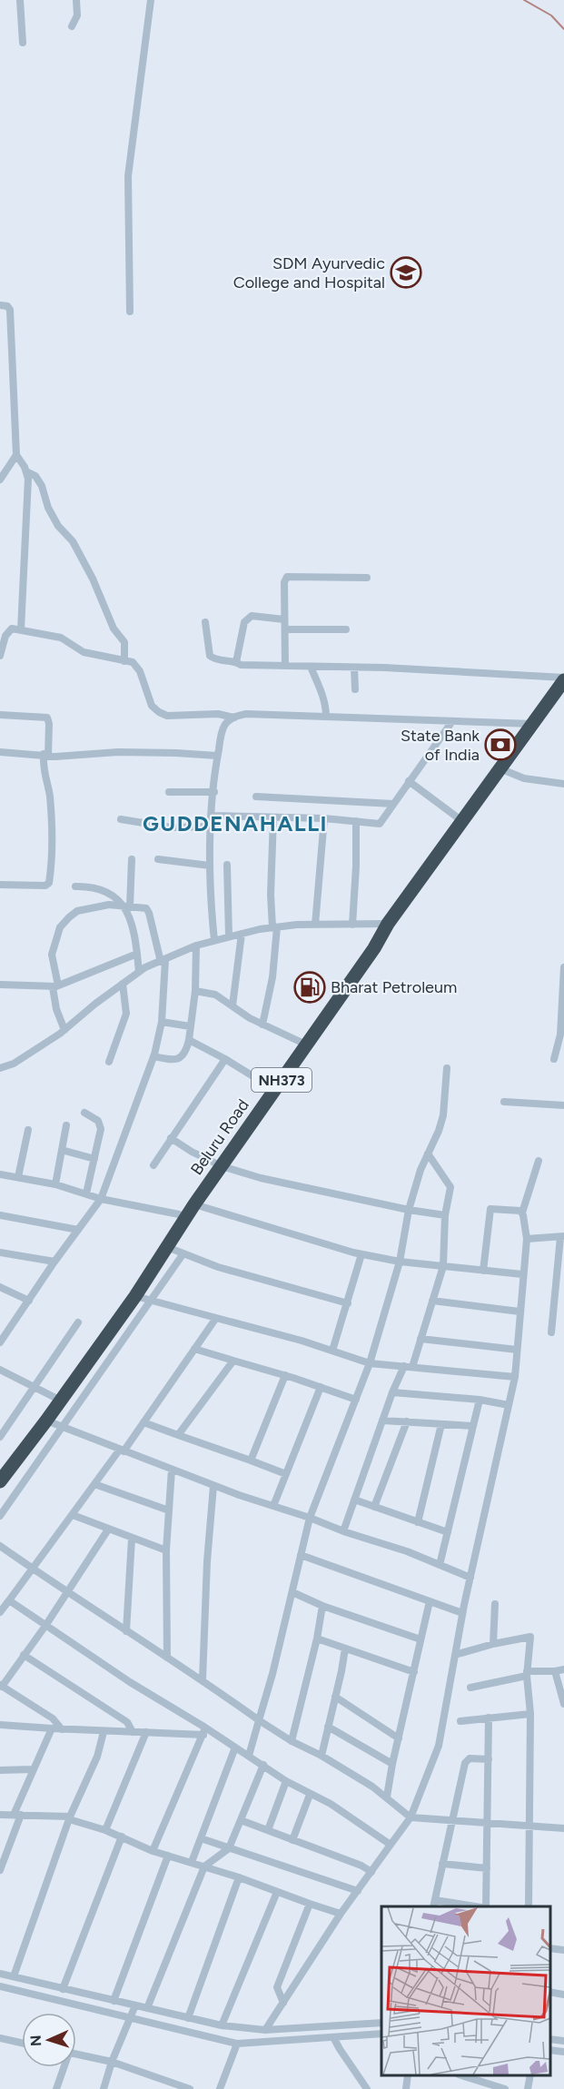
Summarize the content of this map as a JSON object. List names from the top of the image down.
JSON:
{
  "streets": {
    "highway": ["NH373", "Beluru Road"]
  },
  "districts": ["GUDDENAHALLI"],
  "places": {
    "school or university": ["SDM Ayurvedic College and Hospital"],
    "bank": ["State Bank of India"],
    "fuel station": ["Bharat Petroleum"]
  },
  "north": "left"
}
